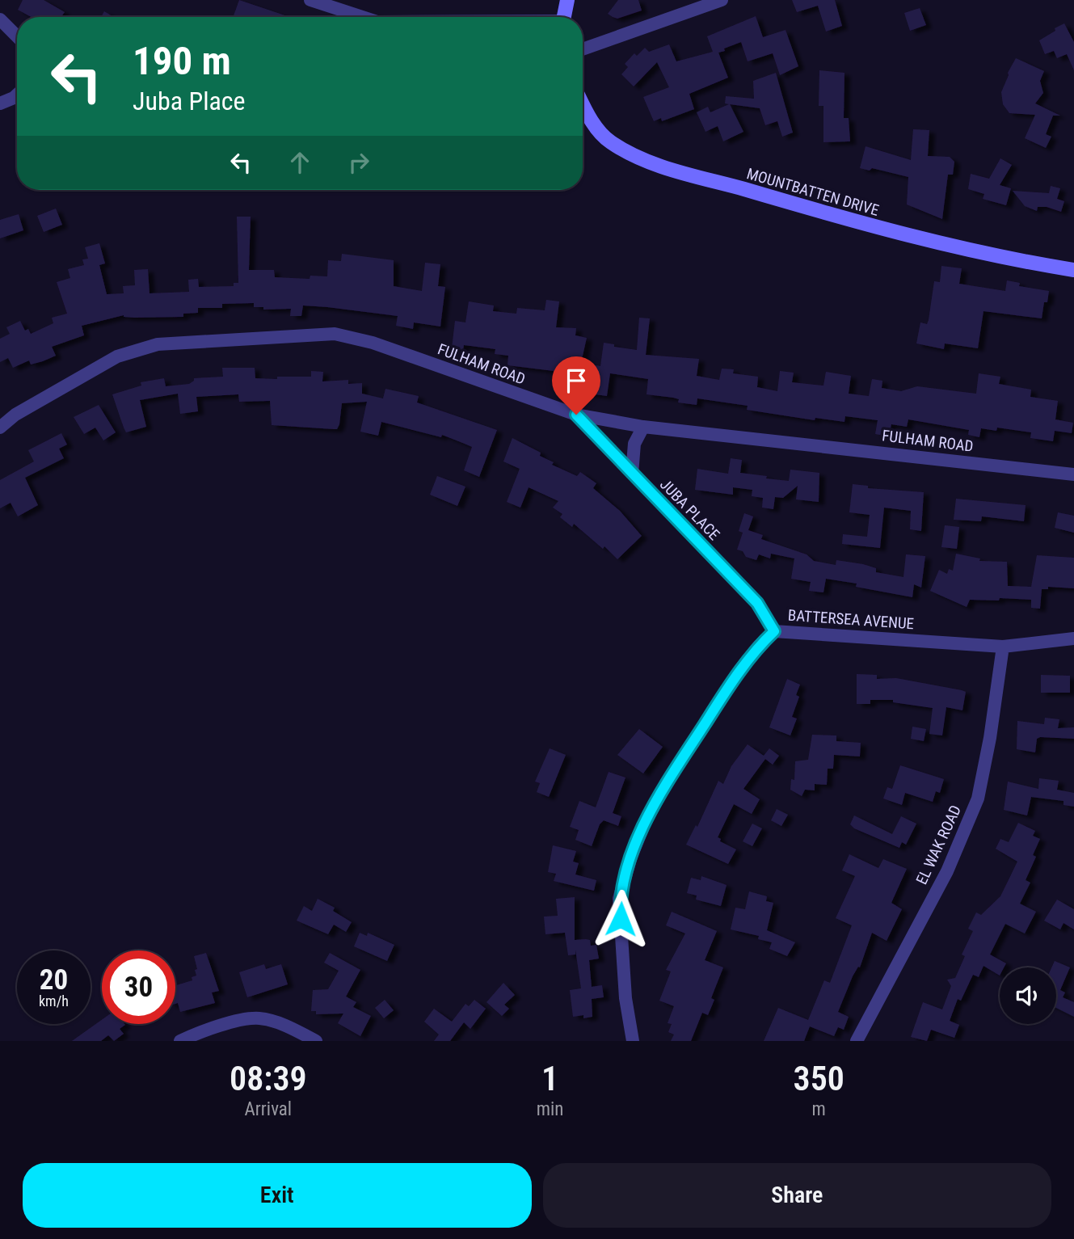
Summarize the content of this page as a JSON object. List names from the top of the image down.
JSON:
{
  "streets": {
    "main road": ["MOUNTBATTEN DRIVE"],
    "street": [
      "FULHAM ROAD",
      "JUBA PLACE",
      "BATTERSEA AVENUE",
      "EL WAK ROAD"
    ]
  },
  "crossings": [
    ["FULHAM ROAD", "JUBA PLACE"],
    ["JUBA PLACE", "BATTERSEA AVENUE"],
    ["BATTERSEA AVENUE", "EL WAK ROAD"]
  ],
  "page": {
    "turn": ["190 m", "Juba Place"],
    "speed": "20 km/h",
    "limit": "30",
    "eta": [
      "08:39",
      "Arrival",
      "1",
      "min",
      "350",
      "m"
    ],
    "buttons": ["Exit", "Share"]
  }
}
